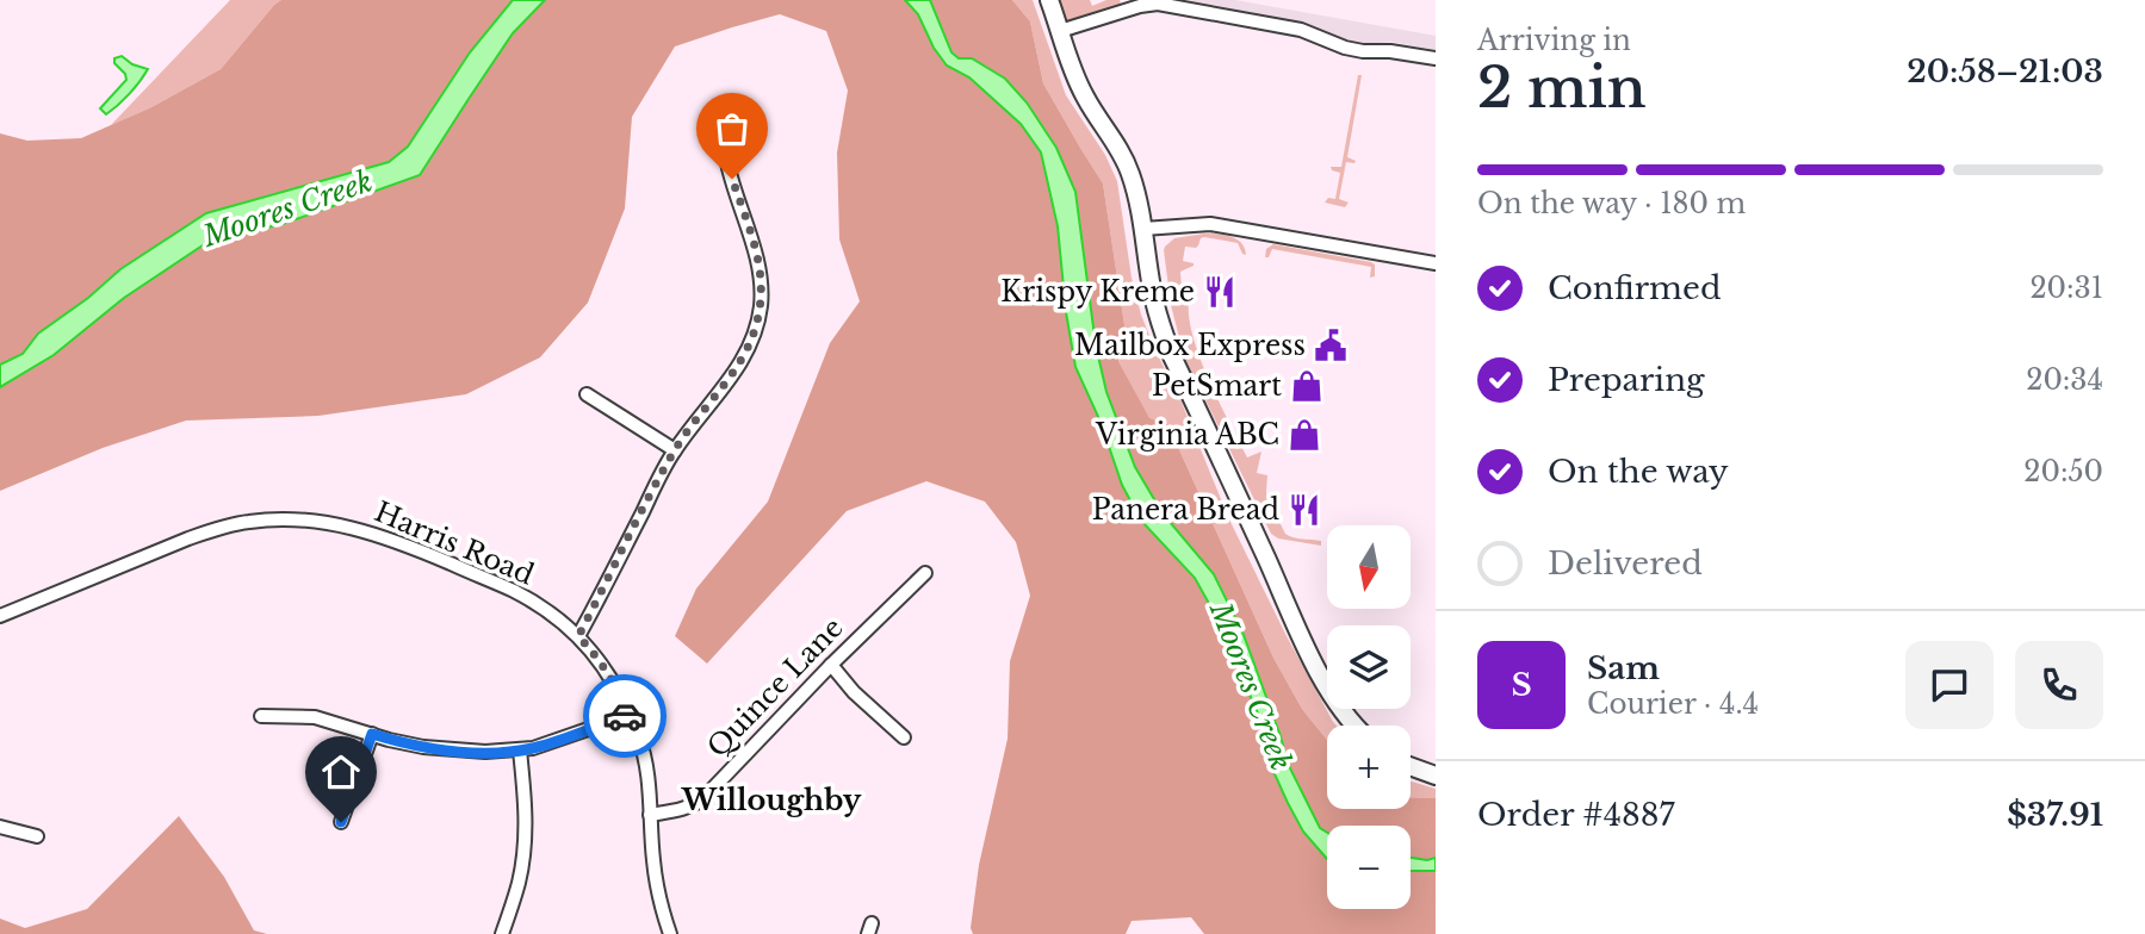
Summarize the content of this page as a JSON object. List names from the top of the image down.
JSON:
{
  "streets": {
    "street": ["Harris Road", "Quince Lane"]
  },
  "crossings": [
    ["Harris Road", "Quince Lane"]
  ],
  "districts": ["Willoughby"],
  "water": ["Moores Creek"],
  "places": {
    "restaurant": ["Krispy Kreme", "Panera Bread"],
    "public building": ["Mailbox Express"],
    "shop": ["PetSmart", "Virginia ABC"]
  },
  "north": "bottom",
  "page": {
    "heading": ["2 min", "Arriving in", "20:58–21:03"],
    "panel": [
      "Sam",
      "Courier · 4.4",
      "Order #4887",
      "$37.91"
    ],
    "bar": "On the way · 180 m",
    "list": [
      ["Confirmed", "20:31"],
      ["Preparing", "20:34"],
      ["On the way", "20:50"],
      "Delivered"
    ],
    "map_buttons": ["+", "−"],
    "round": "S"
  }
}
